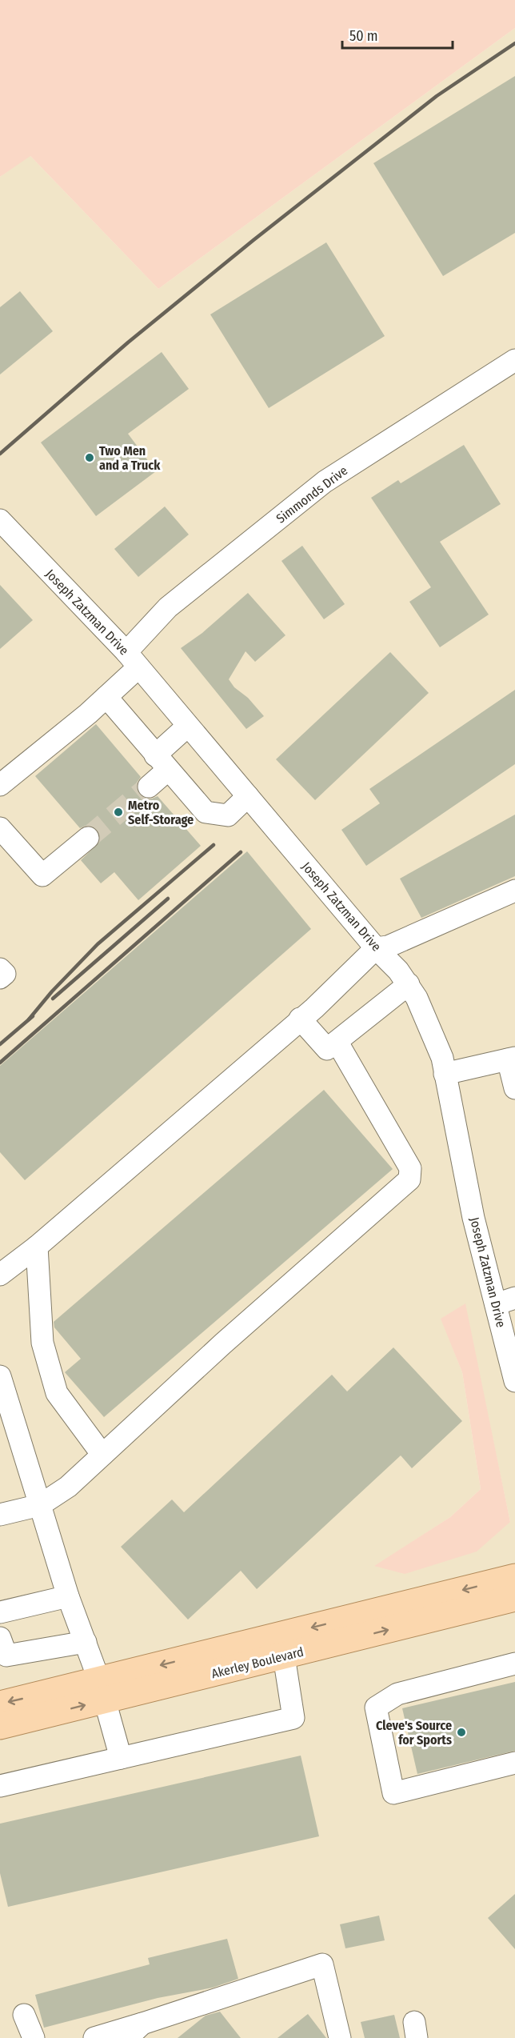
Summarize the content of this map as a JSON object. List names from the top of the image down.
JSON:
{
  "streets": {
    "main road": ["Akerley Boulevard"],
    "street": ["Simmonds Drive", "Joseph Zatzman Drive"]
  },
  "crossings": [
    ["Simmonds Drive", "Joseph Zatzman Drive"]
  ],
  "places": ["Two Men and a Truck", "Metro Self-Storage", "Cleve's Source for Sports"],
  "scale_bar": "50 m"
}
